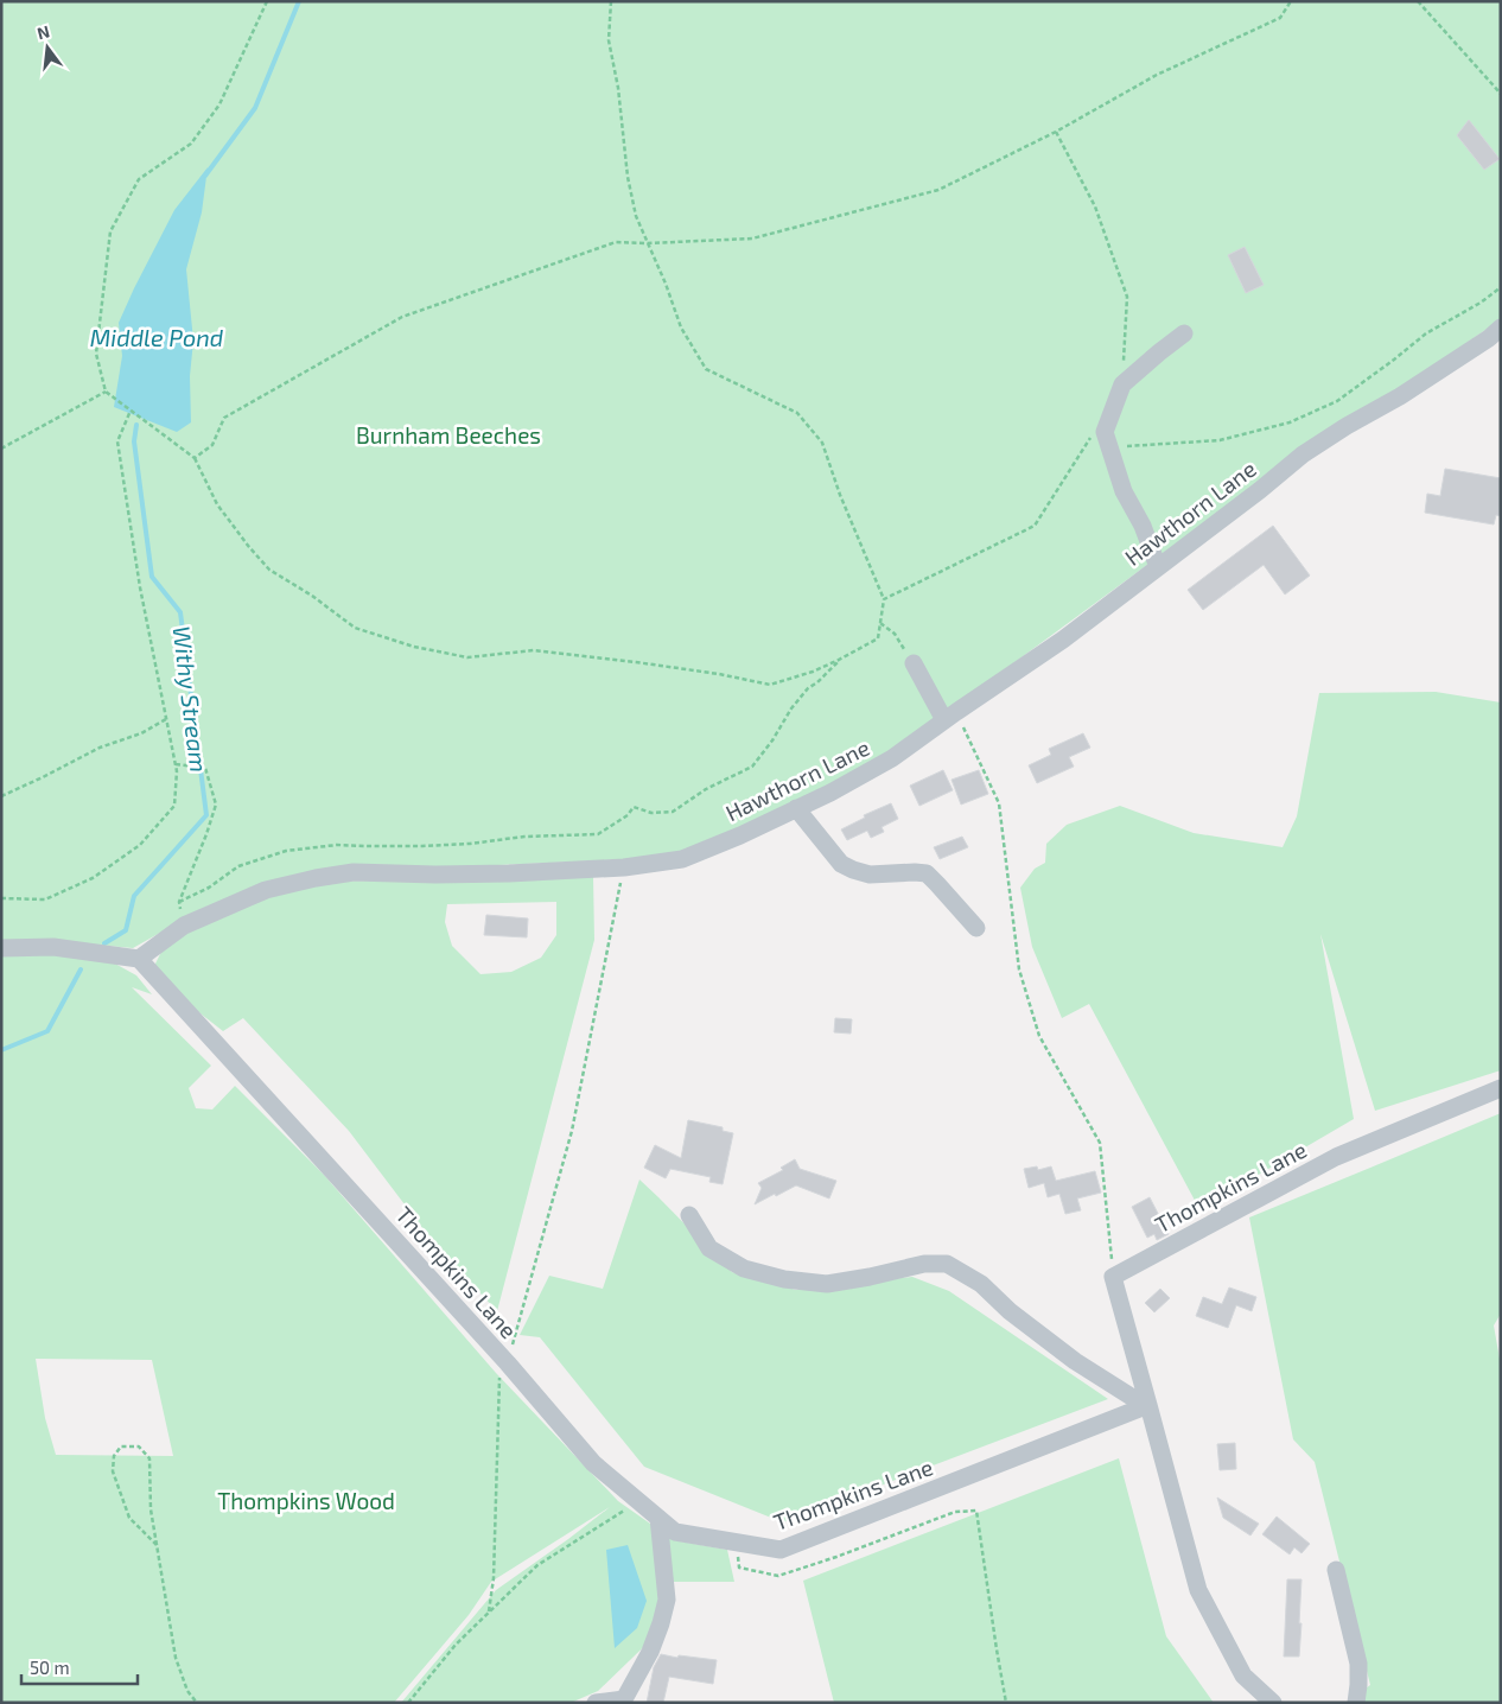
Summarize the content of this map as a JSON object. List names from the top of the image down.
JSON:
{
  "streets": {
    "street": ["Hawthorn Lane", "Thompkins Lane"]
  },
  "crossings": [
    ["Hawthorn Lane", "Thompkins Lane"]
  ],
  "water": ["Middle Pond", "Withy Stream"],
  "parks": ["Burnham Beeches", "Thompkins Wood"],
  "scale_bar": "50 m",
  "north": "top"
}
